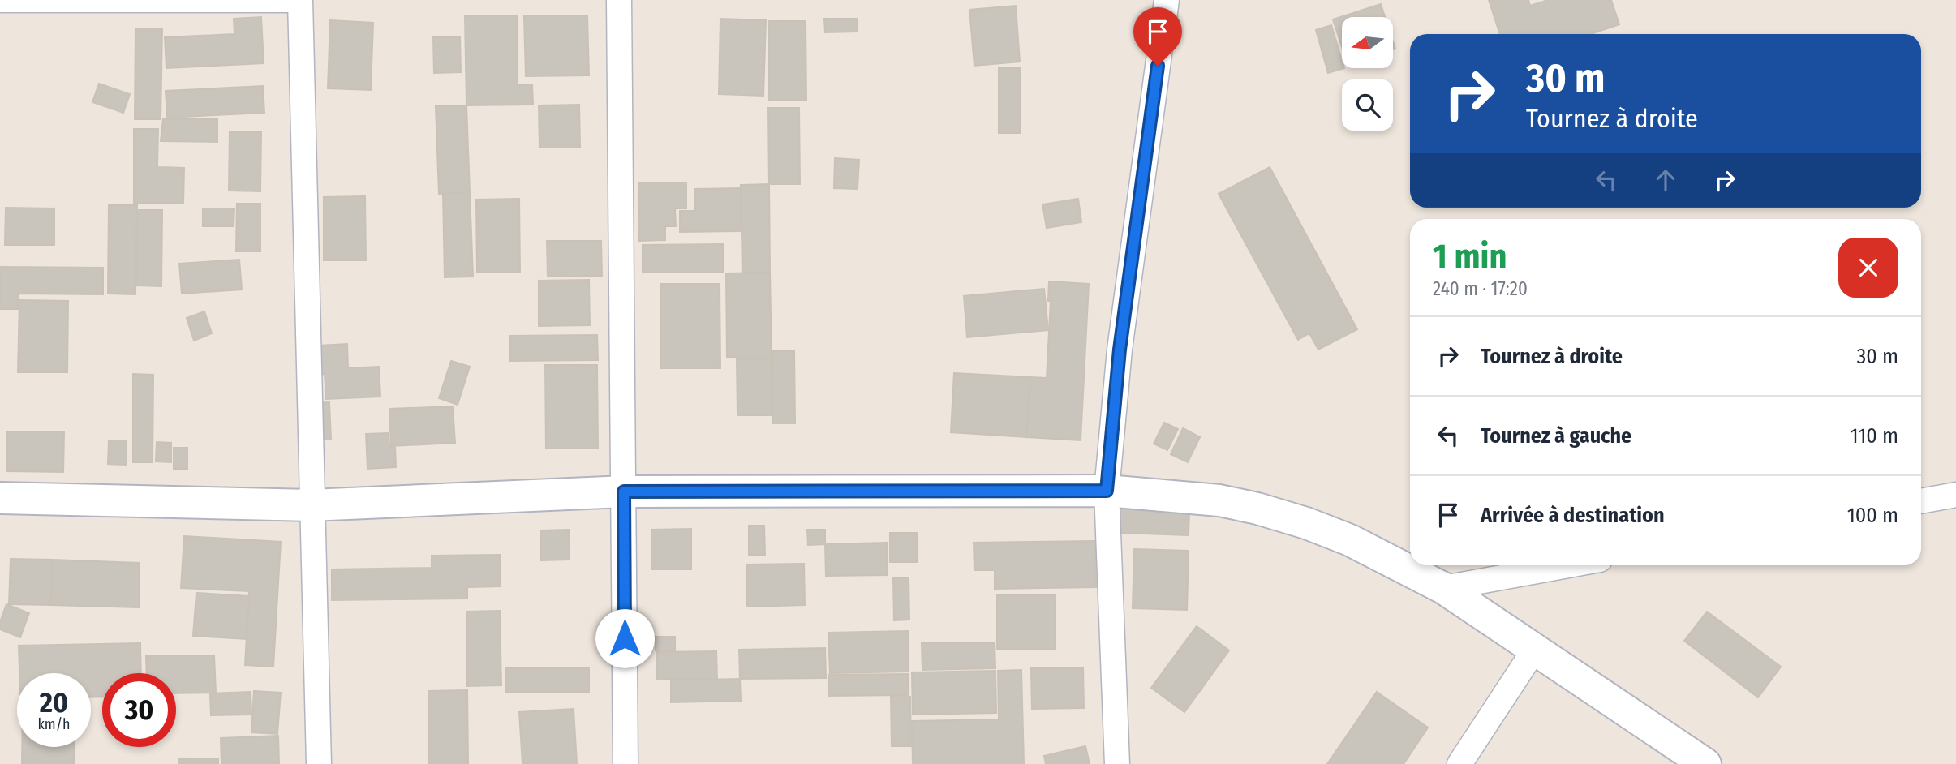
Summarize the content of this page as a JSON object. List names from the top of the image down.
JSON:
{
  "north": "left",
  "page": {
    "turn": ["30 m", "Tournez à droite"],
    "heading": ["1 min", "240 m · 17:20"],
    "list": [
      {
        "name": "Tournez à droite",
        "value": "30 m"
      },
      {
        "name": "Tournez à gauche",
        "value": "110 m"
      },
      {
        "name": "Arrivée à destination",
        "value": "100 m"
      }
    ],
    "speed": "20 km/h",
    "limit": "30"
  }
}
